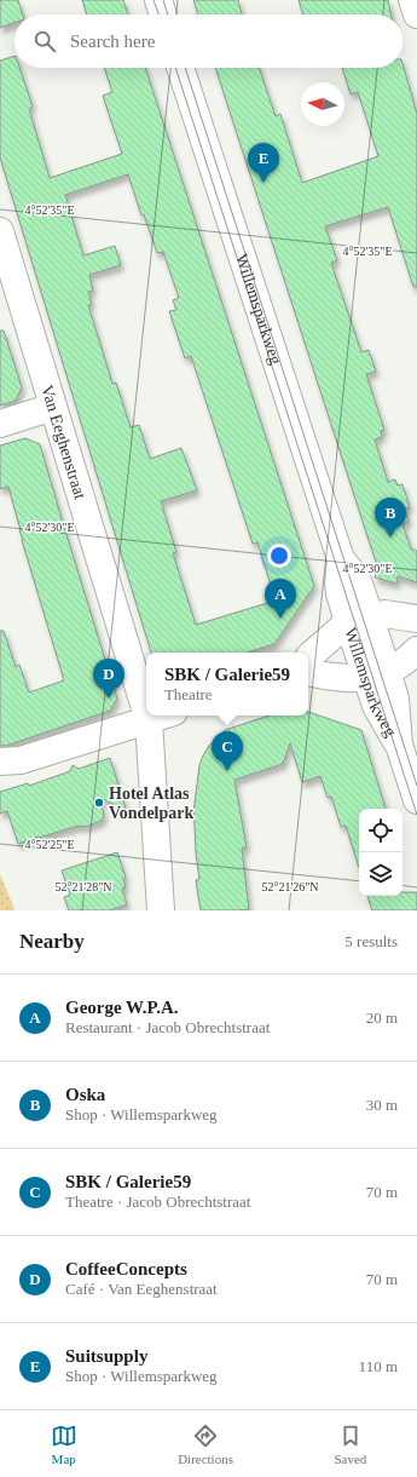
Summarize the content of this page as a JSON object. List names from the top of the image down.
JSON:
{
  "streets": {
    "street": ["Willemsparkweg", "Van Eeghenstraat"]
  },
  "places": ["Hotel Atlas Vondelpark"],
  "north": "left",
  "page": {
    "search": "Search here",
    "pins": [
      "E",
      "B",
      "A",
      "D",
      "C"
    ],
    "popup": ["SBK / Galerie59", "Theatre"],
    "heading": ["Nearby", "5 results"],
    "list": [
      {
        "mark": "A",
        "name": "George W.P.A.",
        "note": "Restaurant · Jacob Obrechtstraat",
        "value": "20 m"
      },
      {
        "mark": "B",
        "name": "Oska",
        "note": "Shop · Willemsparkweg",
        "value": "30 m"
      },
      {
        "mark": "C",
        "name": "SBK / Galerie59",
        "note": "Theatre · Jacob Obrechtstraat",
        "value": "70 m"
      },
      {
        "mark": "D",
        "name": "CoffeeConcepts",
        "note": "Café · Van Eeghenstraat",
        "value": "70 m"
      },
      {
        "mark": "E",
        "name": "Suitsupply",
        "note": "Shop · Willemsparkweg",
        "value": "110 m"
      }
    ],
    "nav": ["Map", "Directions", "Saved"]
  },
  "coordinates": [
    "4°52'35\"E",
    "4°52'30\"E",
    "4°52'25\"E",
    "52°21'28\"N",
    "52°21'26\"N"
  ]
}
